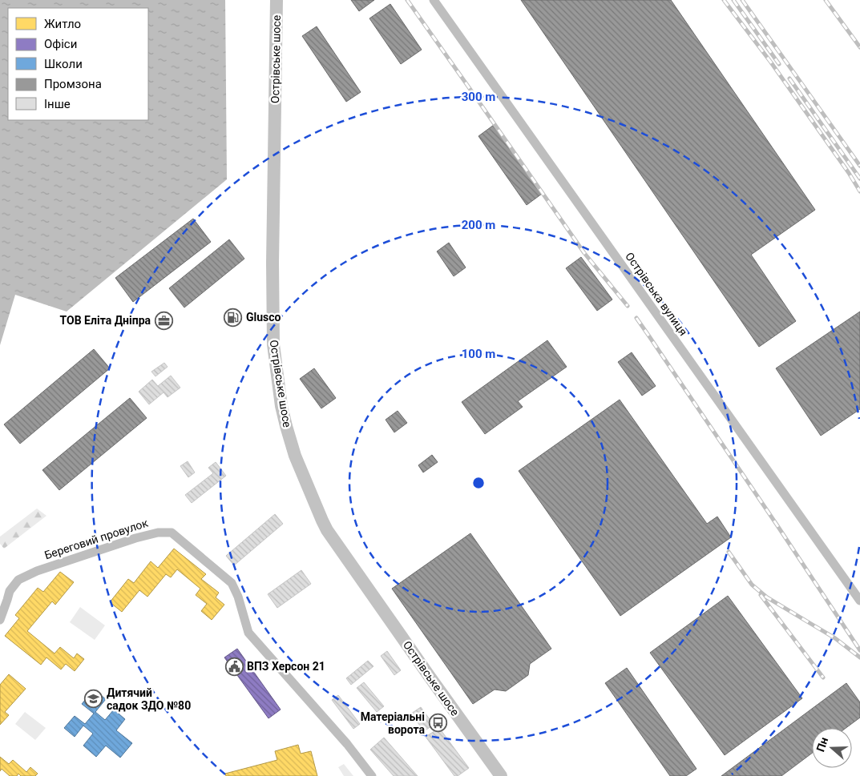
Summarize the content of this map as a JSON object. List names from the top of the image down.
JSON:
{
  "streets": {
    "street": ["Острівське шосе", "Острівська вулиця", "Береговий провулок"]
  },
  "places": {
    "fuel station": ["Glusco"],
    "office": ["ТОВ Еліта Дніпра"],
    "public building": ["ВПЗ Херсон 21"],
    "school or university": ["Дитячий садок ЗДО №80"],
    "bus stop": ["Матеріальні ворота"]
  },
  "legend": [
    "Житло",
    "Офіси",
    "Школи",
    "Промзона",
    "Інше"
  ],
  "north": "left",
  "rings": ["300 m", "200 m", "100 m"]
}
